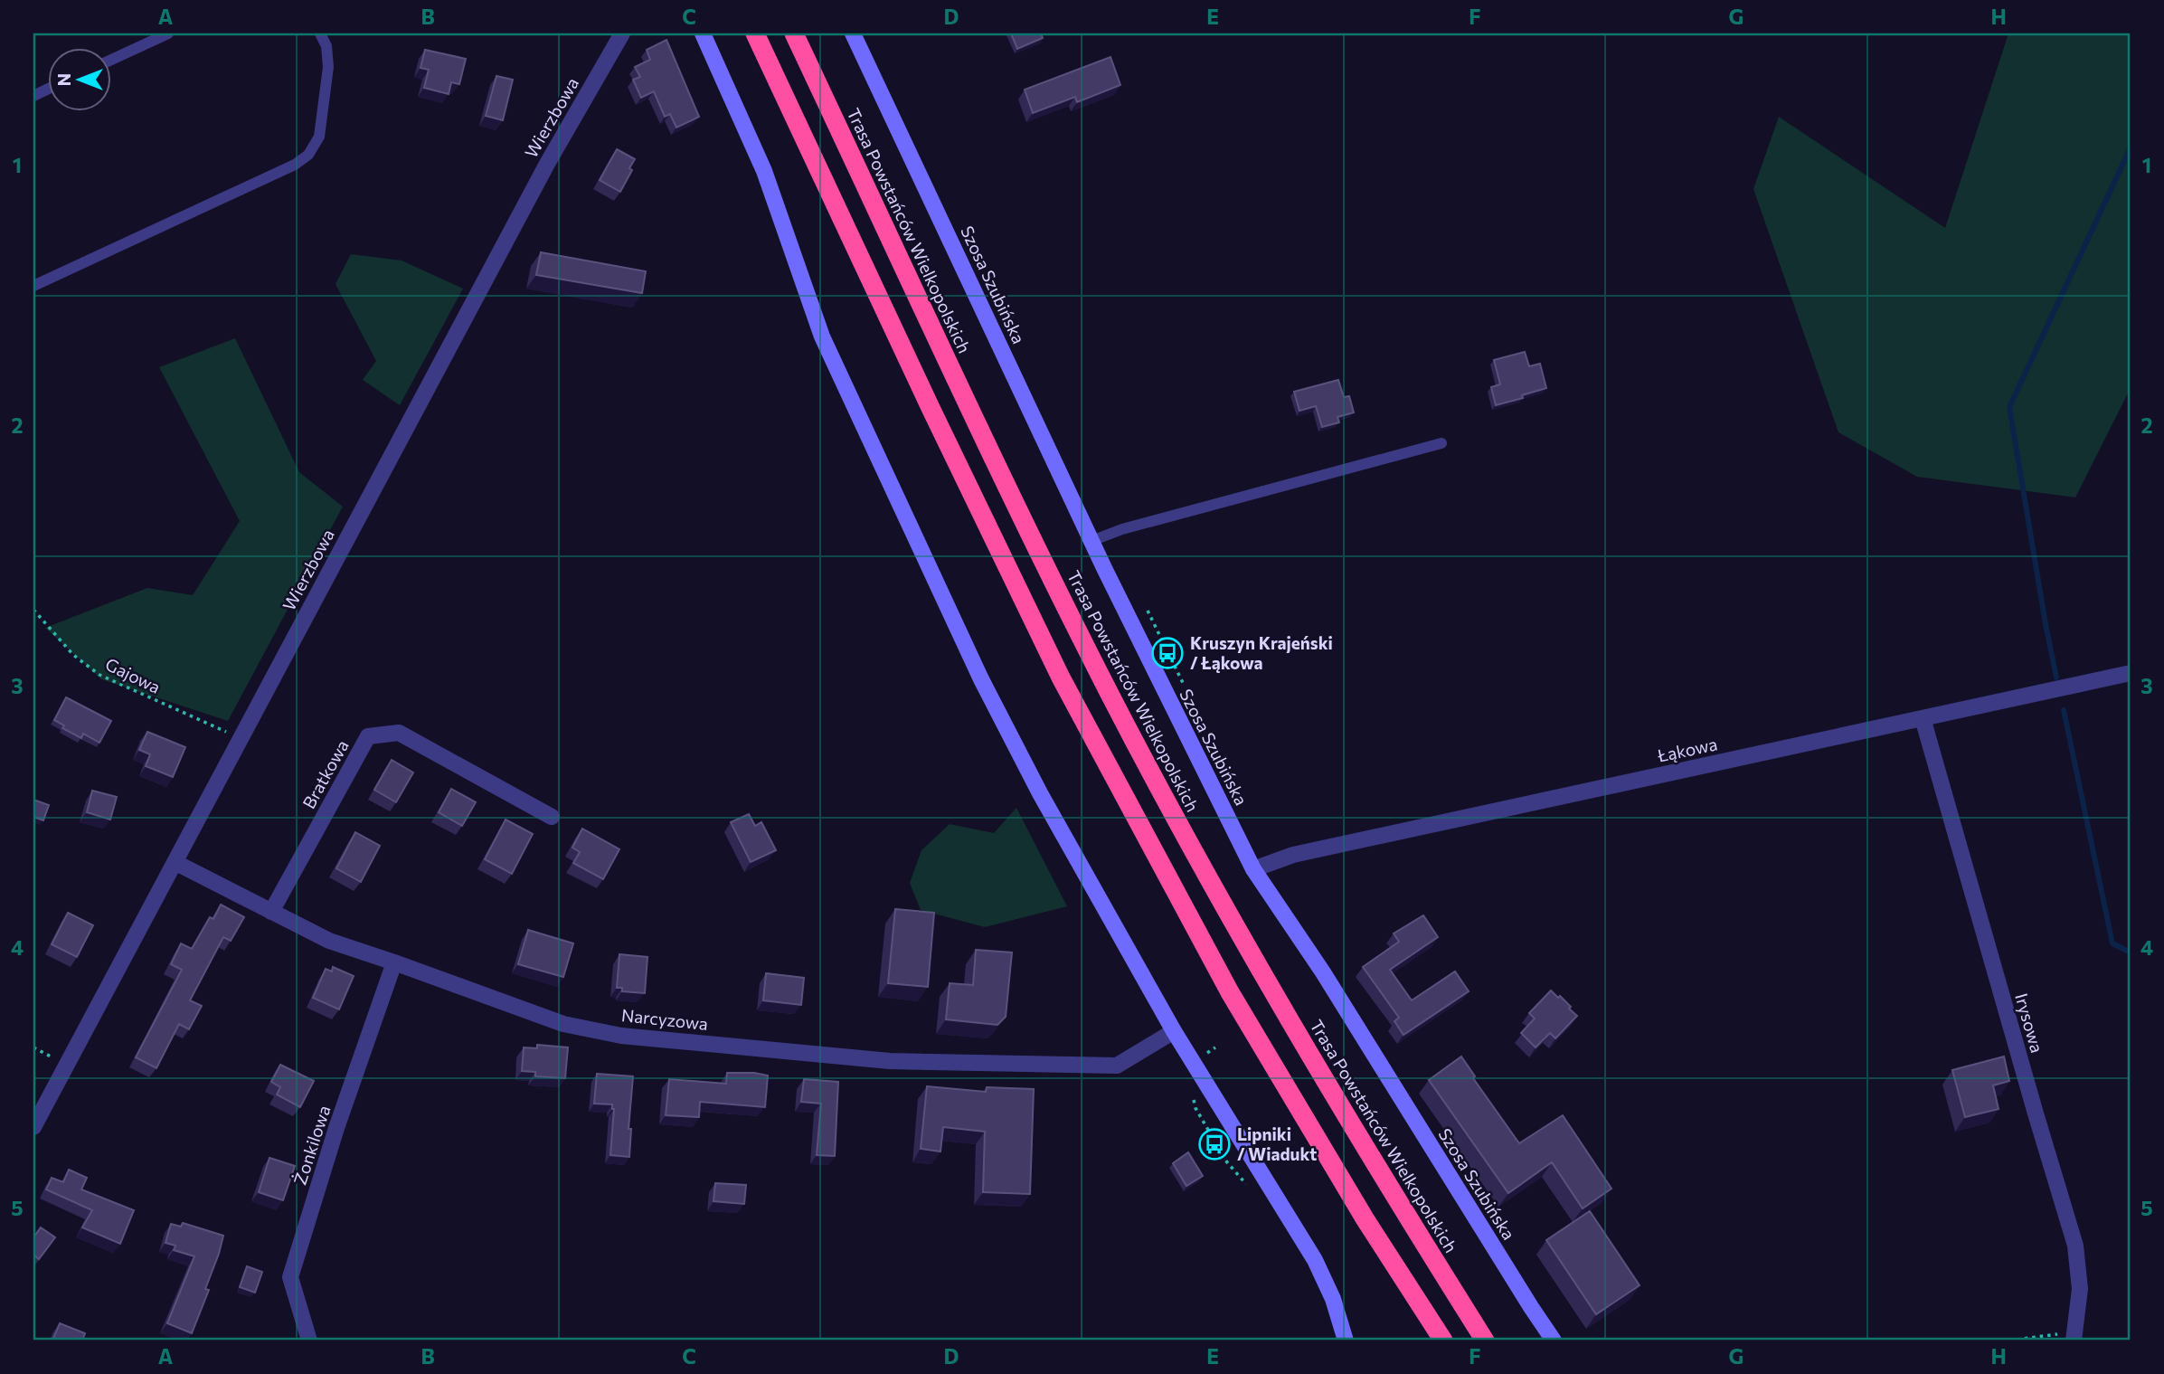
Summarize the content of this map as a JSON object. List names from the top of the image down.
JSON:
{
  "streets": {
    "highway": ["Trasa Powstańców Wielkopolskich"],
    "street": [
      "Wierzbowa",
      "Szosa Szubińska",
      "Łąkowa",
      "Bratkowa",
      "Narcyzowa",
      "Irysowa",
      "Żonkilowa"
    ],
    "path": ["Gajowa"]
  },
  "crossings": [
    ["Wierzbowa", "Gajowa"],
    ["Wierzbowa", "Narcyzowa"],
    ["Szosa Szubińska", "Łąkowa"],
    ["Łąkowa", "Irysowa"],
    ["Bratkowa", "Narcyzowa"],
    ["Narcyzowa", "Żonkilowa"]
  ],
  "places": {
    "bus stop": ["Kruszyn Krajeński / Łąkowa", "Lipniki / Wiadukt"]
  },
  "north": "left",
  "grid": {
    "columns": [
      "A",
      "B",
      "C",
      "D",
      "E",
      "F",
      "G",
      "H"
    ],
    "rows": [
      "1",
      "2",
      "3",
      "4",
      "5"
    ]
  }
}
